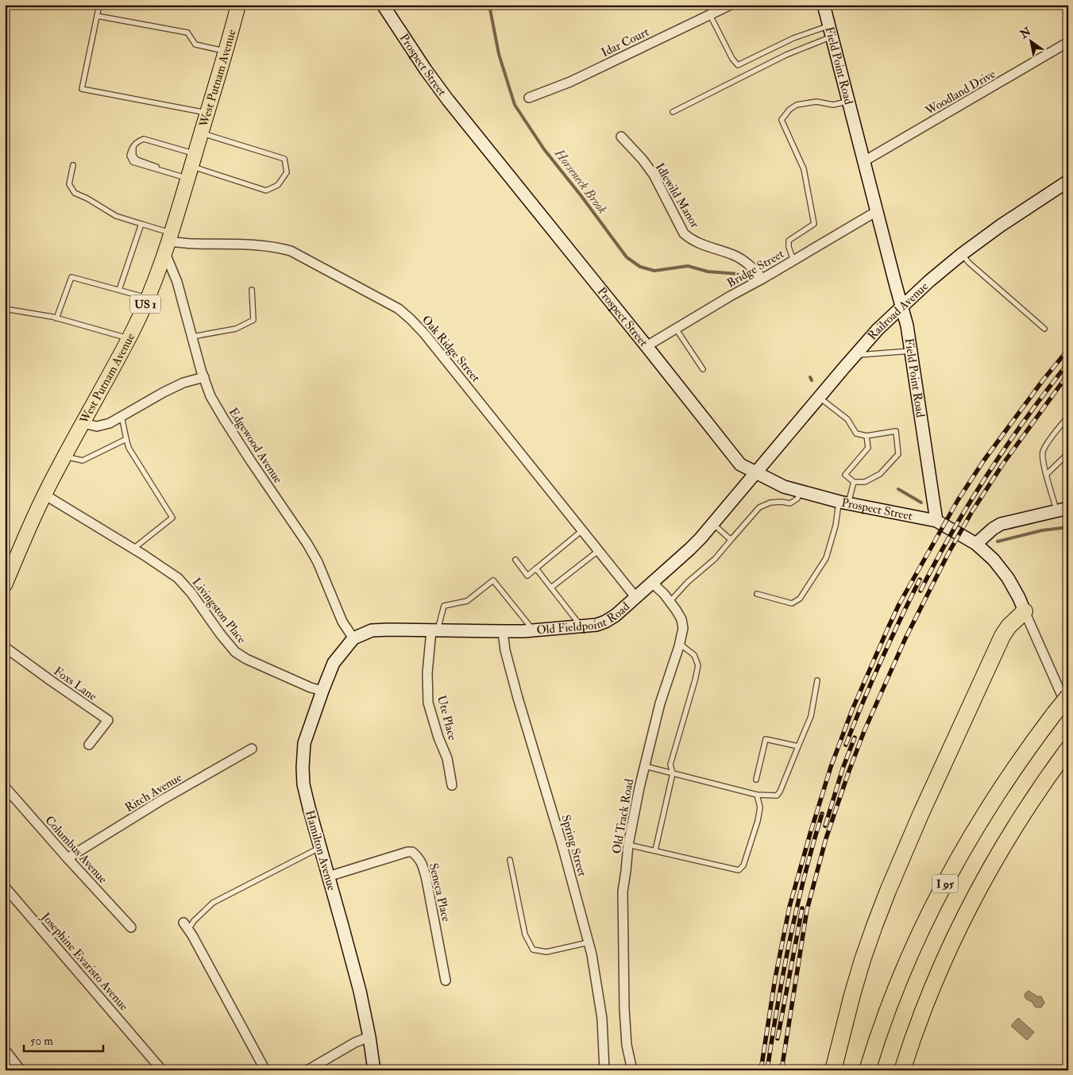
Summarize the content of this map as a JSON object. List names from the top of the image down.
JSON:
{
  "streets": {
    "highway": ["I 95"],
    "main road": [
      "Prospect Street",
      "Field Point Road",
      "West Putnam Avenue",
      "US 1",
      "Railroad Avenue",
      "Old Fieldpoint Road",
      "Hamilton Avenue"
    ],
    "street": [
      "Idar Court",
      "Woodland Drive",
      "Idlewild Manor",
      "Bridge Street",
      "Oak Ridge Street",
      "Edgewood Avenue",
      "Livingston Place",
      "Foxs Lane",
      "Ute Place",
      "Ritch Avenue",
      "Old Track Road",
      "Spring Street",
      "Columbus Avenue",
      "Seneca Place",
      "Josephine Evaristo Avenue"
    ]
  },
  "crossings": [
    ["Prospect Street", "Field Point Road"],
    ["Prospect Street", "Bridge Street"],
    ["Prospect Street", "Railroad Avenue"],
    ["Prospect Street", "Old Fieldpoint Road"],
    ["Field Point Road", "Woodland Drive"],
    ["Field Point Road", "Bridge Street"],
    ["Field Point Road", "Railroad Avenue"],
    ["West Putnam Avenue", "Oak Ridge Street"],
    ["West Putnam Avenue", "Edgewood Avenue"],
    ["West Putnam Avenue", "Livingston Place"],
    ["Idlewild Manor", "Bridge Street"],
    ["Railroad Avenue", "Old Fieldpoint Road"],
    ["Oak Ridge Street", "Edgewood Avenue"],
    ["Oak Ridge Street", "Old Fieldpoint Road"],
    ["Edgewood Avenue", "Old Fieldpoint Road"],
    ["Edgewood Avenue", "Hamilton Avenue"],
    ["Livingston Place", "Hamilton Avenue"],
    ["Old Fieldpoint Road", "Ute Place"],
    ["Old Fieldpoint Road", "Old Track Road"],
    ["Old Fieldpoint Road", "Spring Street"],
    ["Old Fieldpoint Road", "Hamilton Avenue"],
    ["Ritch Avenue", "Columbus Avenue"],
    ["Hamilton Avenue", "Seneca Place"]
  ],
  "water": ["Horseneck Brook"],
  "scale_bar": "50 m",
  "north": "top left"
}
